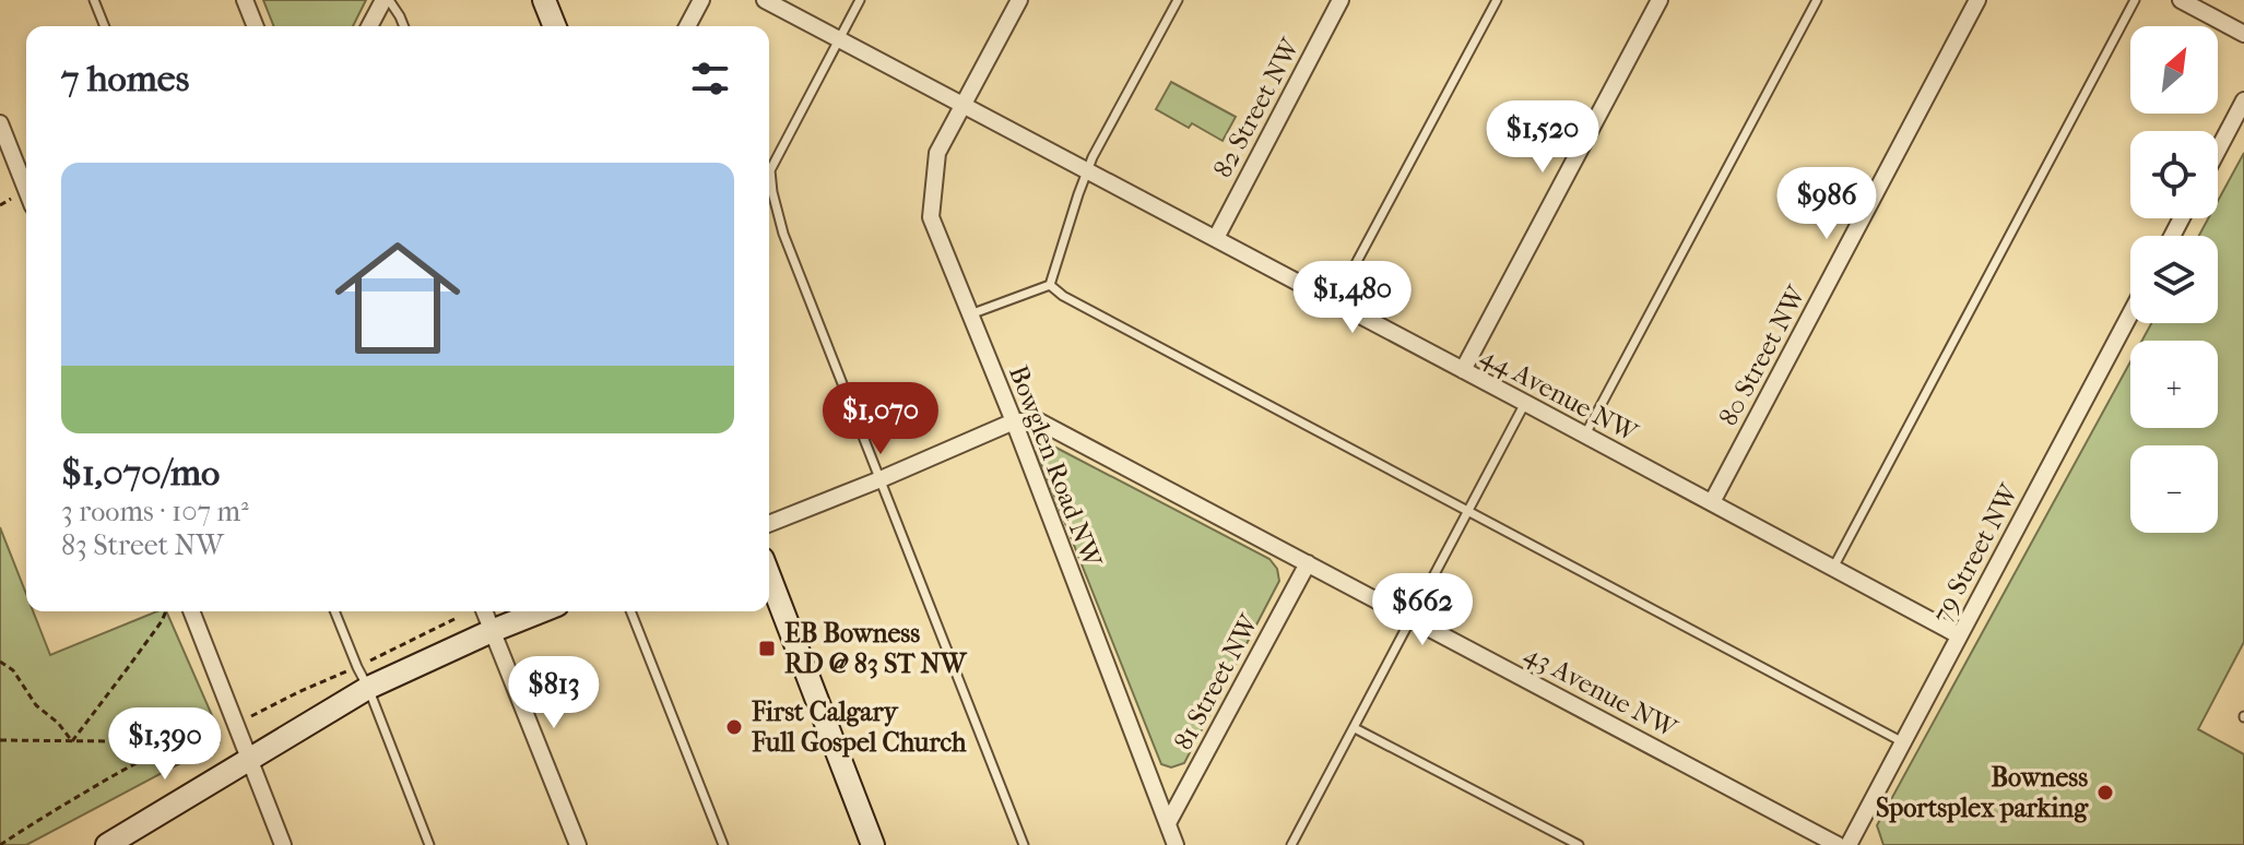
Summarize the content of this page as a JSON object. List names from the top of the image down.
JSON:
{
  "streets": {
    "street": [
      "82 Street NW",
      "80 Street NW",
      "44 Avenue NW",
      "Bowglen Road NW",
      "79 Street NW",
      "81 Street NW",
      "43 Avenue NW"
    ]
  },
  "crossings": [
    ["82 Street NW", "44 Avenue NW"],
    ["80 Street NW", "44 Avenue NW"],
    ["44 Avenue NW", "Bowglen Road NW"],
    ["44 Avenue NW", "79 Street NW"],
    ["Bowglen Road NW", "81 Street NW"],
    ["Bowglen Road NW", "43 Avenue NW"],
    ["81 Street NW", "43 Avenue NW"]
  ],
  "places": {
    "transit": ["EB Bowness RD @ 83 ST NW"],
    "other": ["First Calgary Full Gospel Church", "Bowness Sportsplex parking"]
  },
  "north": "top right",
  "page": {
    "map_buttons": ["+", "−"],
    "heading": "7 homes",
    "price": [
      "$1,520",
      "$986",
      "$1,480",
      "$1,070",
      "$662",
      "$813",
      "$1,390"
    ],
    "list": [
      {
        "name": "$1,070/mo",
        "note": "3 rooms · 107 m² · 83 Street NW"
      }
    ]
  }
}
